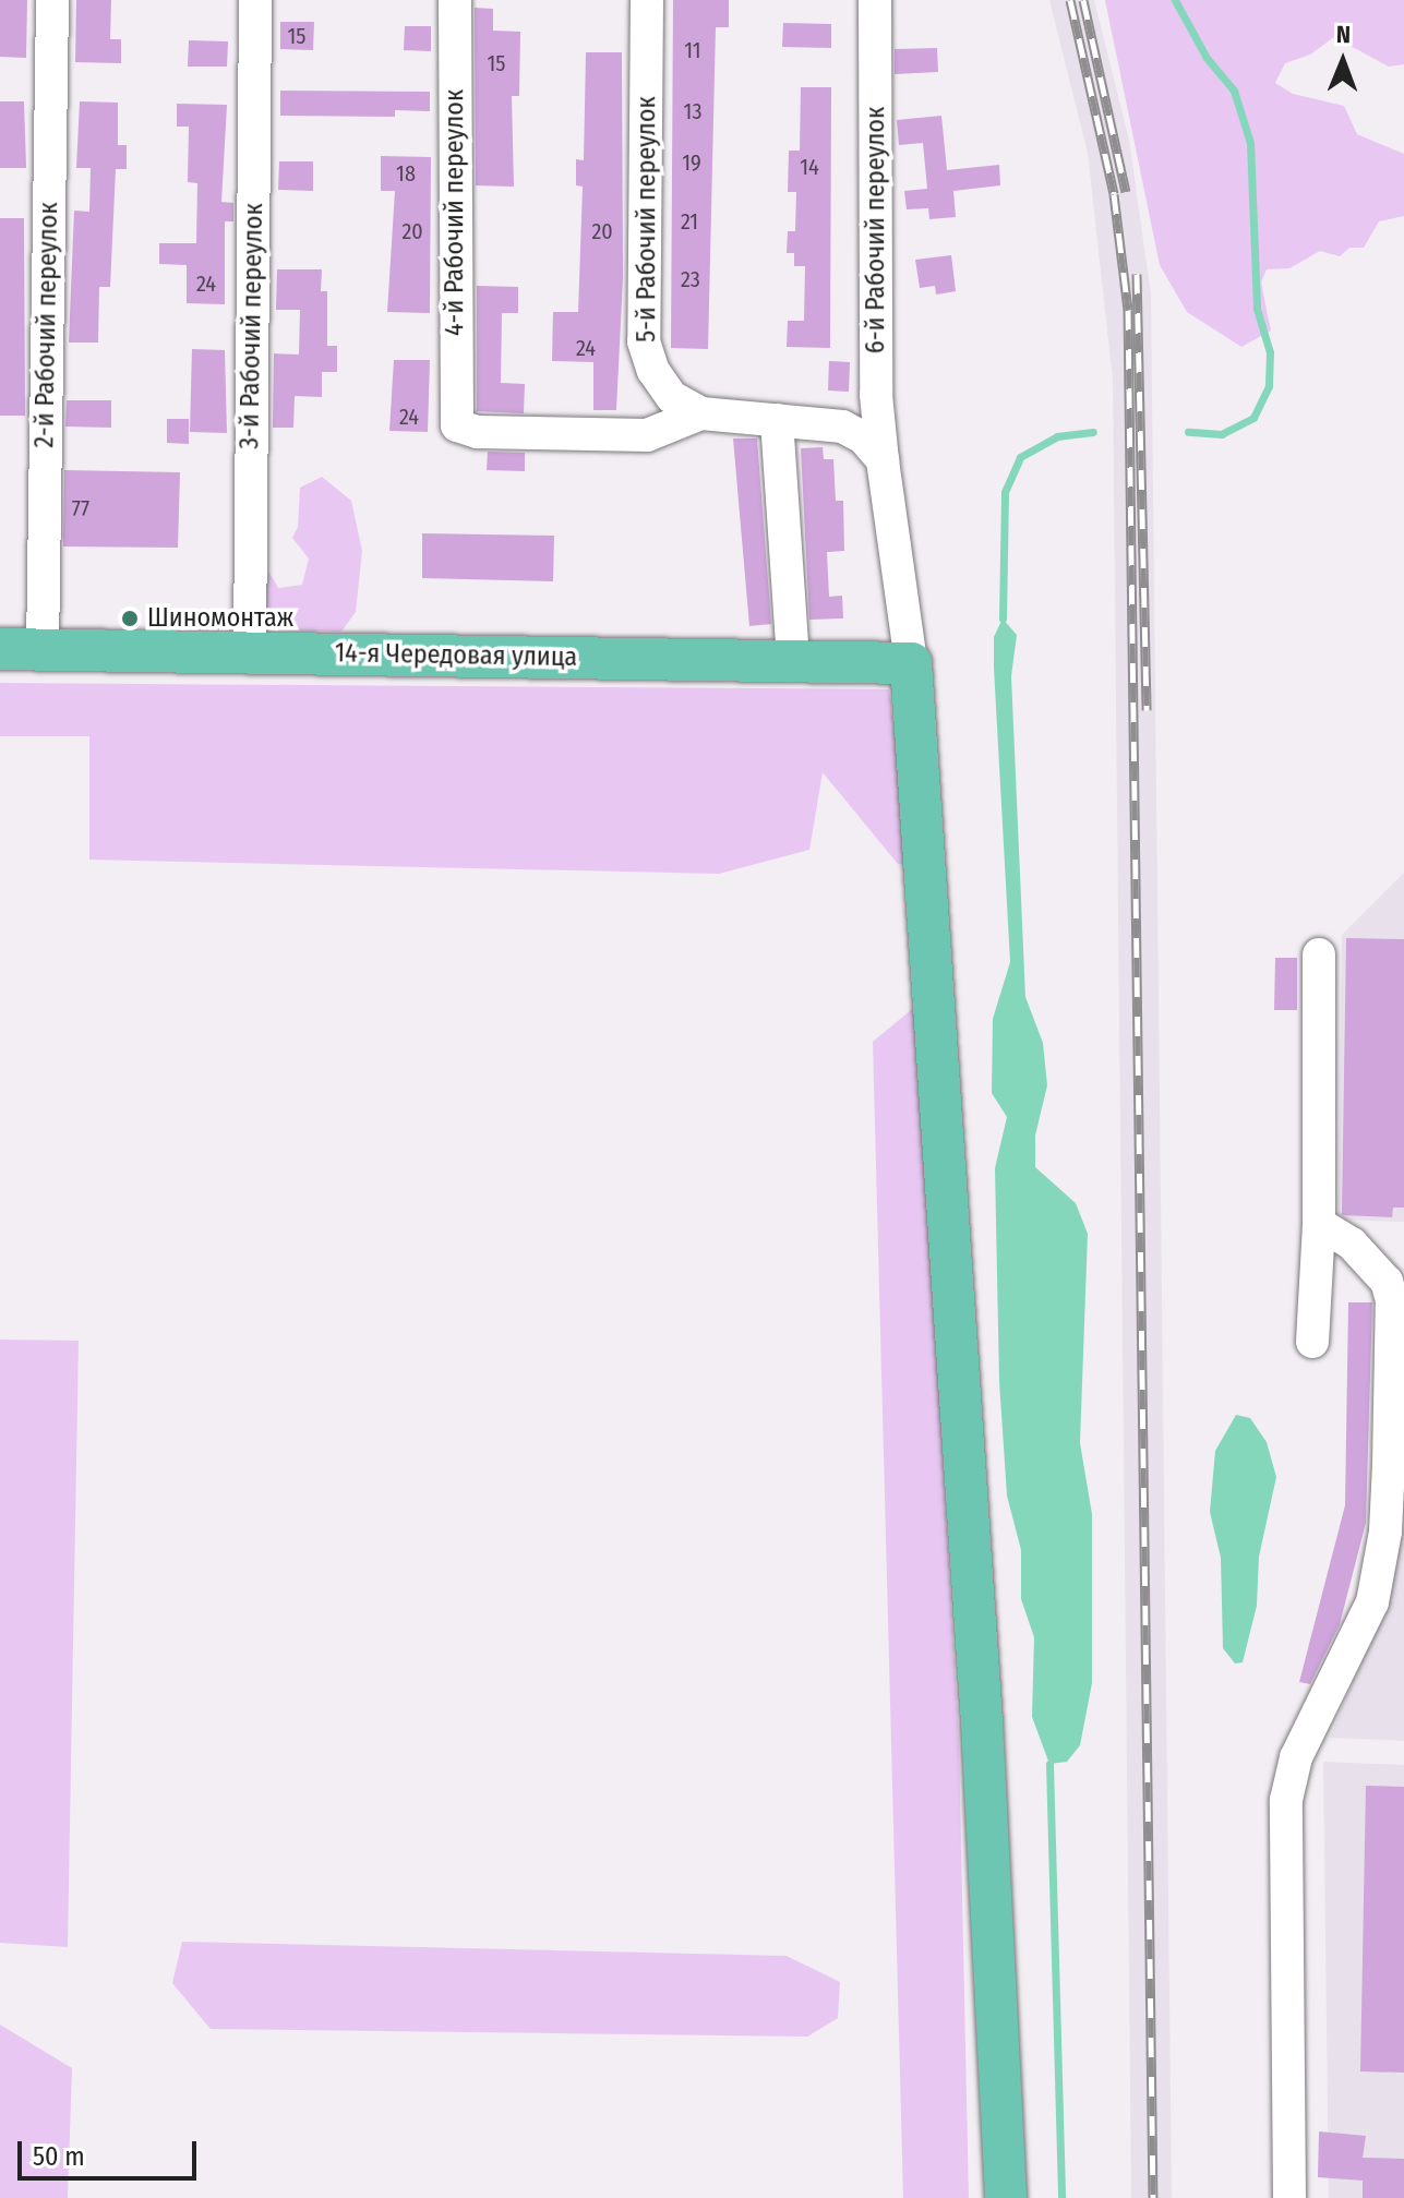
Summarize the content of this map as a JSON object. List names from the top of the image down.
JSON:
{
  "streets": {
    "main road": ["14-я Чередовая улица"],
    "street": [
      "4-й Рабочий переулок",
      "5-й Рабочий переулок",
      "6-й Рабочий переулок",
      "2-й Рабочий переулок",
      "3-й Рабочий переулок"
    ]
  },
  "crossings": [
    ["4-й Рабочий переулок", "5-й Рабочий переулок"],
    ["6-й Рабочий переулок", "14-я Чередовая улица"],
    ["2-й Рабочий переулок", "14-я Чередовая улица"],
    ["3-й Рабочий переулок", "14-я Чередовая улица"]
  ],
  "places": ["Шиномонтаж"],
  "house_numbers": [
    "15",
    "11",
    "15",
    "13",
    "19",
    "14",
    "18",
    "21",
    "20",
    "20",
    "23",
    "24",
    "24",
    "24",
    "77"
  ],
  "scale_bar": "50 m",
  "north": "top"
}
